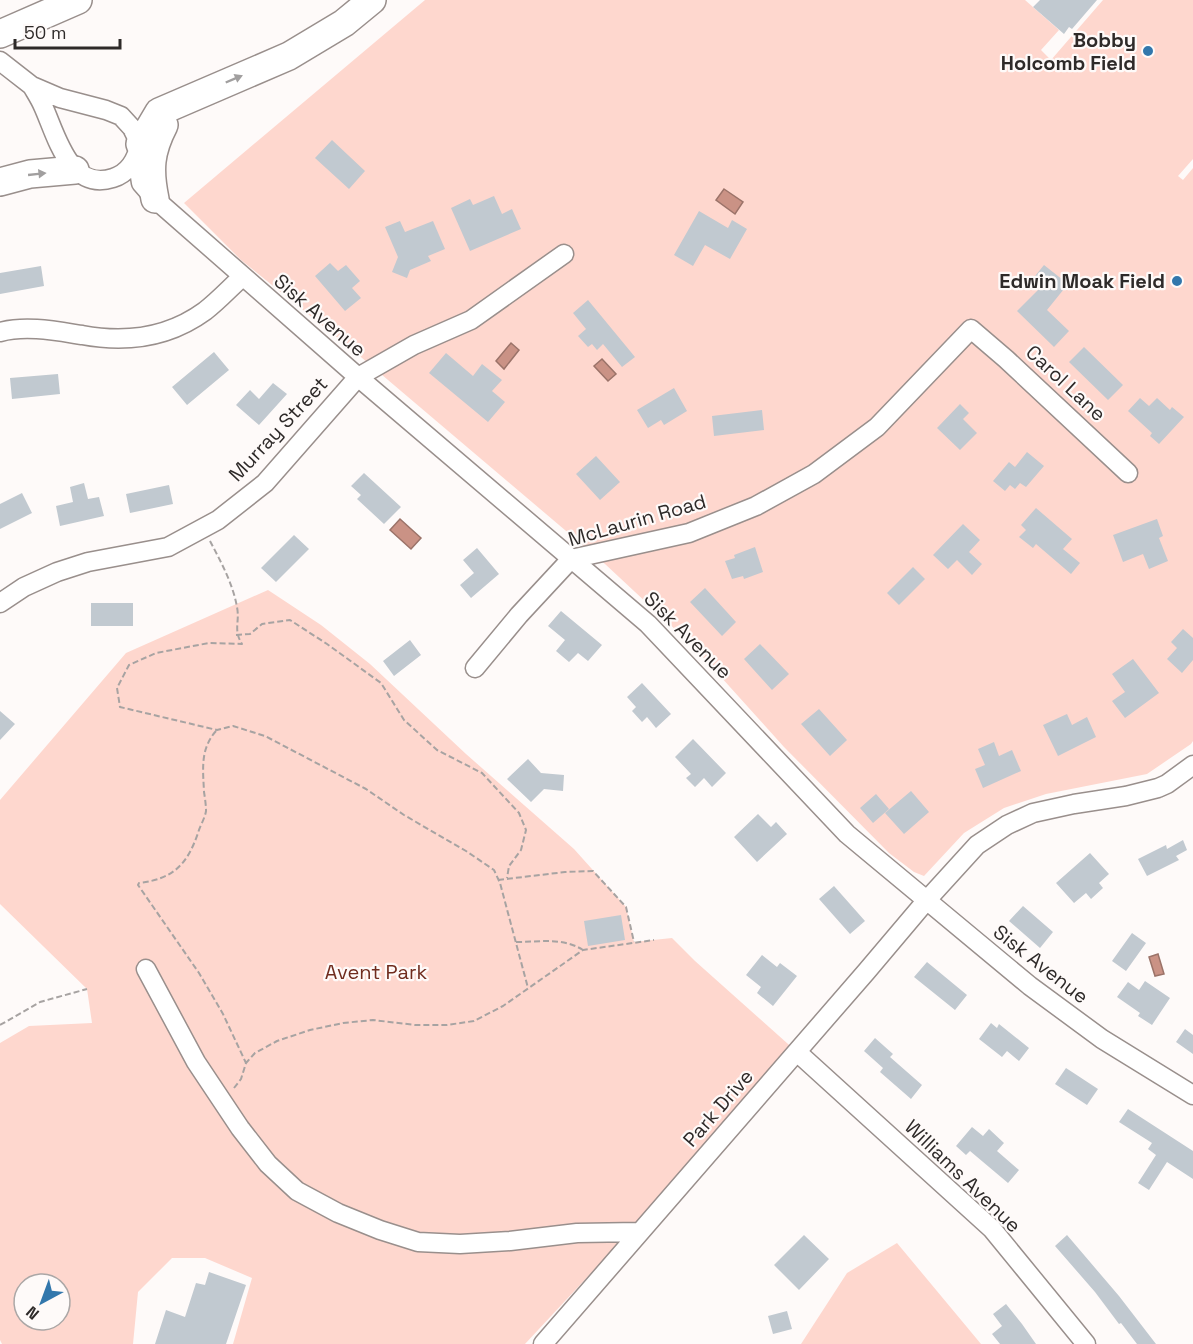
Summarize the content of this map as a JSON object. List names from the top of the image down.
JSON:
{
  "streets": {
    "street": [
      "Sisk Avenue",
      "Carol Lane",
      "Murray Street",
      "McLaurin Road",
      "Park Drive",
      "Williams Avenue"
    ]
  },
  "crossings": [
    ["Sisk Avenue", "Murray Street"],
    ["Sisk Avenue", "McLaurin Road"],
    ["Sisk Avenue", "Park Drive"],
    ["Carol Lane", "McLaurin Road"],
    ["Park Drive", "Williams Avenue"]
  ],
  "parks": ["Avent Park"],
  "places": ["Bobby Holcomb Field", "Edwin Moak Field"],
  "scale_bar": "50 m",
  "north": "bottom left"
}
